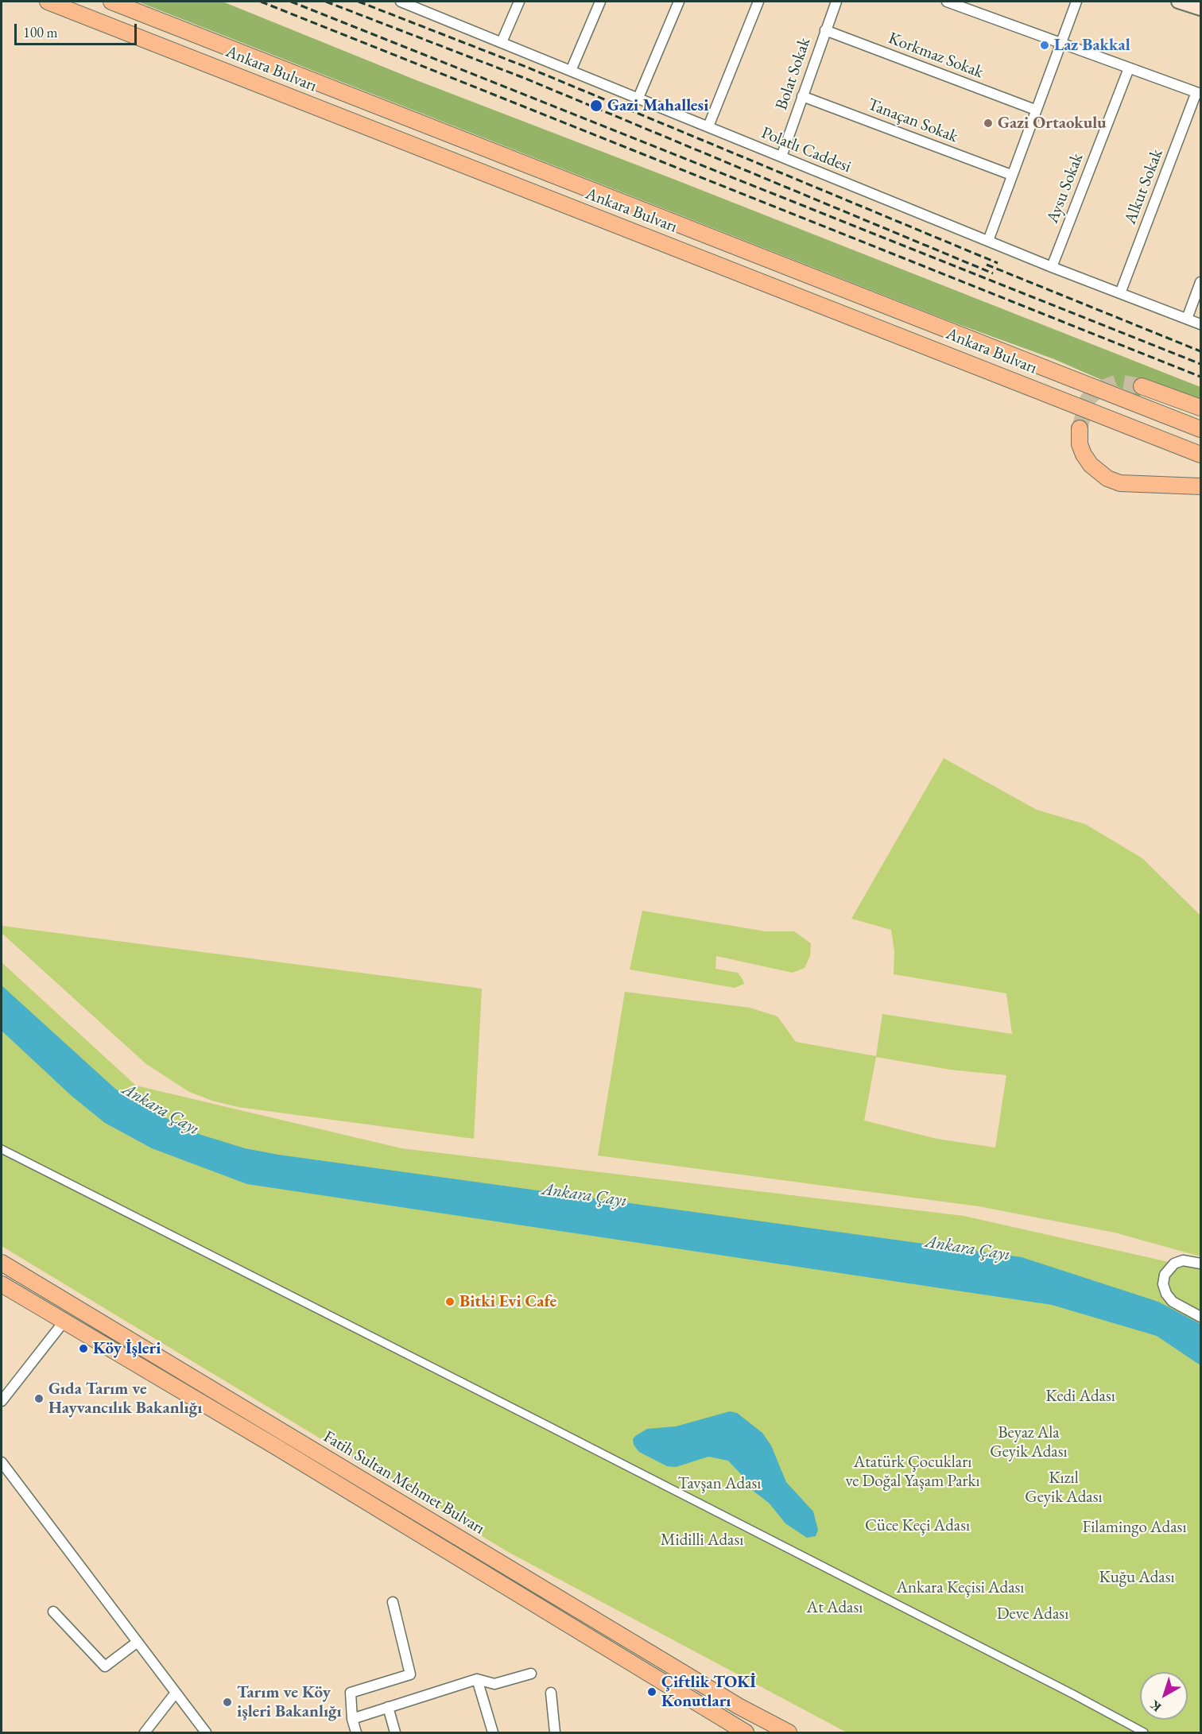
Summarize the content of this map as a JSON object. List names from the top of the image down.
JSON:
{
  "streets": {
    "main road": ["Ankara Bulvarı", "Fatih Sultan Mehmet Bulvarı"],
    "street": [
      "Korkmaz Sokak",
      "Bolat Sokak",
      "Tanaçan Sokak",
      "Polatlı Caddesi",
      "Alkut Sokak",
      "Aysu Sokak"
    ]
  },
  "crossings": [
    ["Korkmaz Sokak", "Bolat Sokak"],
    ["Bolat Sokak", "Tanaçan Sokak"],
    ["Bolat Sokak", "Polatlı Caddesi"],
    ["Polatlı Caddesi", "Alkut Sokak"],
    ["Polatlı Caddesi", "Aysu Sokak"]
  ],
  "water": ["Ankara Çayı"],
  "parks": [
    "Kedi Adası",
    "Beyaz Ala Geyik Adası",
    "Atatürk Çocukları ve Doğal Yaşam Parkı",
    "Kızıl Geyik Adası",
    "Tavşan Adası",
    "Cüce Keçi Adası",
    "Filamingo Adası",
    "Midilli Adası",
    "Kuğu Adası",
    "Ankara Keçisi Adası",
    "At Adası",
    "Deve Adası"
  ],
  "places": [
    "Laz Bakkal",
    "Gazi Mahallesi",
    "Gazi Ortaokulu",
    "Bitki Evi Cafe",
    "Köy İşleri",
    "Gıda Tarım ve Hayvancılık Bakanlığı",
    "Çiftlik TOKİ Konutları",
    "Tarım ve Köy işleri Bakanlığı"
  ],
  "scale_bar": "100 m",
  "north": "bottom left"
}
